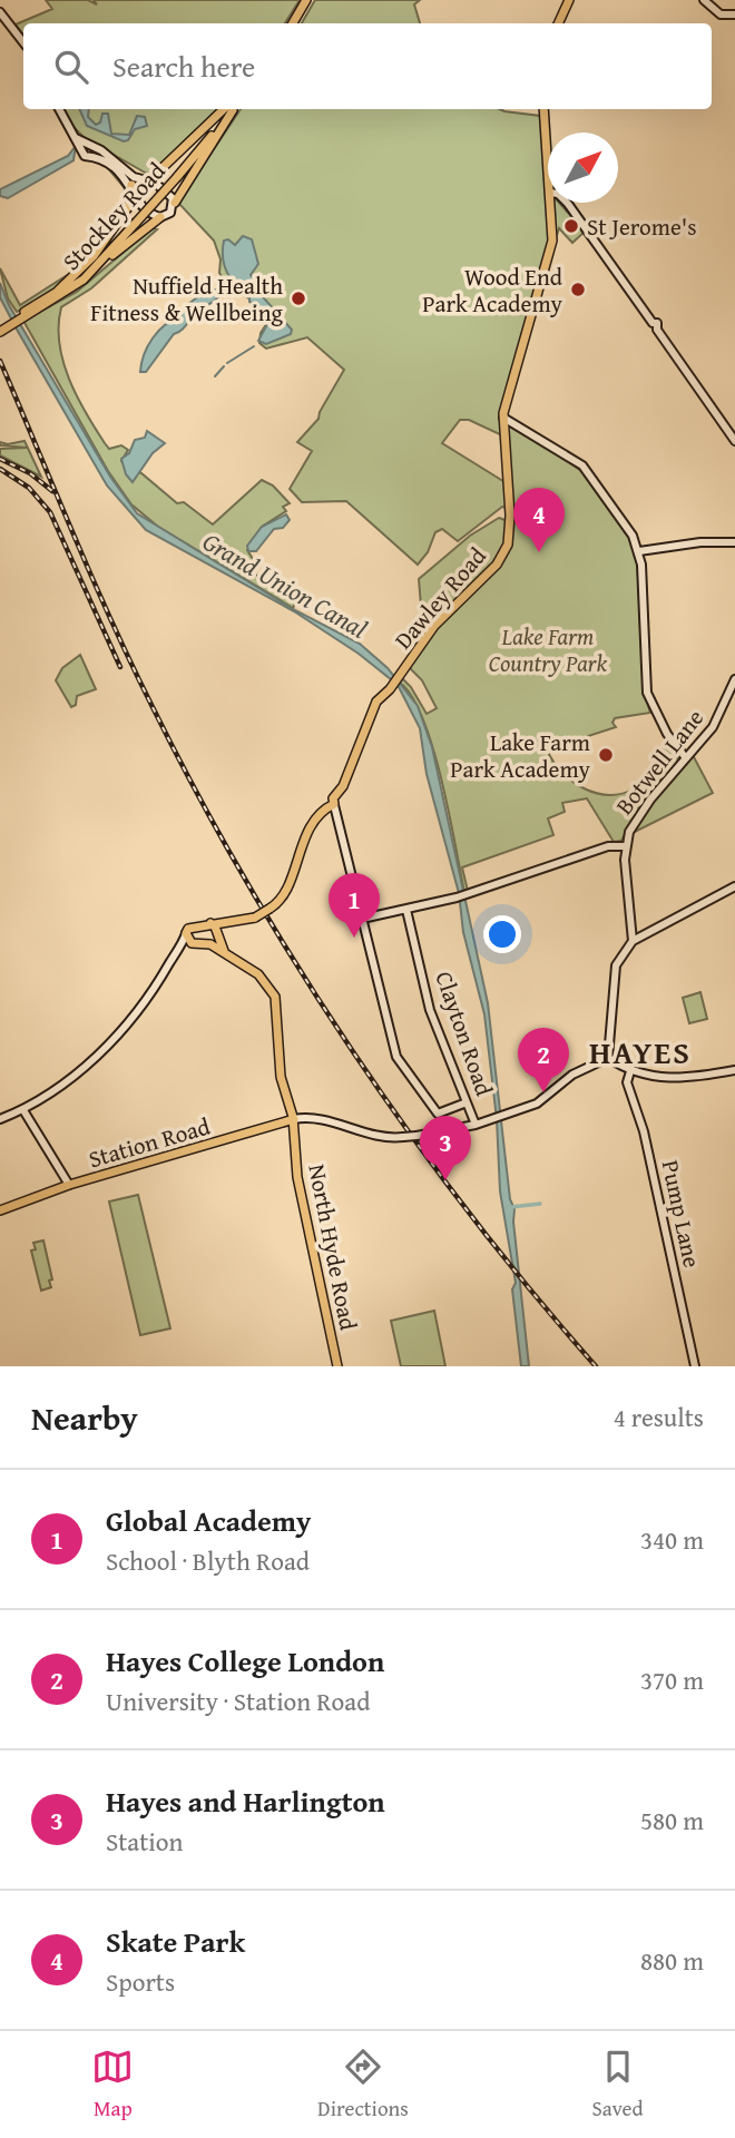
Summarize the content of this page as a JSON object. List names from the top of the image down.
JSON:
{
  "streets": {
    "main road": [
      "Stockley Road",
      "Dawley Road",
      "Station Road",
      "North Hyde Road"
    ],
    "street": ["Botwell Lane", "Clayton Road", "Pump Lane"]
  },
  "crossings": [
    ["Dawley Road", "North Hyde Road"],
    ["Clayton Road", "Station Road"],
    ["Station Road", "North Hyde Road"]
  ],
  "districts": ["HAYES"],
  "water": ["Grand Union Canal"],
  "parks": ["Lake Farm Country Park"],
  "places": [
    "St Jerome's",
    "Wood End Park Academy",
    "Nuffield Health Fitness & Wellbeing",
    "Lake Farm Park Academy"
  ],
  "north": "top right",
  "page": {
    "search": "Search here",
    "pins": [
      "4",
      "1",
      "2",
      "3"
    ],
    "heading": ["Nearby", "4 results"],
    "list": [
      {
        "mark": "1",
        "name": "Global Academy",
        "note": "School · Blyth Road",
        "value": "340 m"
      },
      {
        "mark": "2",
        "name": "Hayes College London",
        "note": "University · Station Road",
        "value": "370 m"
      },
      {
        "mark": "3",
        "name": "Hayes and Harlington",
        "note": "Station",
        "value": "580 m"
      },
      {
        "mark": "4",
        "name": "Skate Park",
        "note": "Sports",
        "value": "880 m"
      }
    ],
    "nav": ["Map", "Directions", "Saved"]
  }
}
